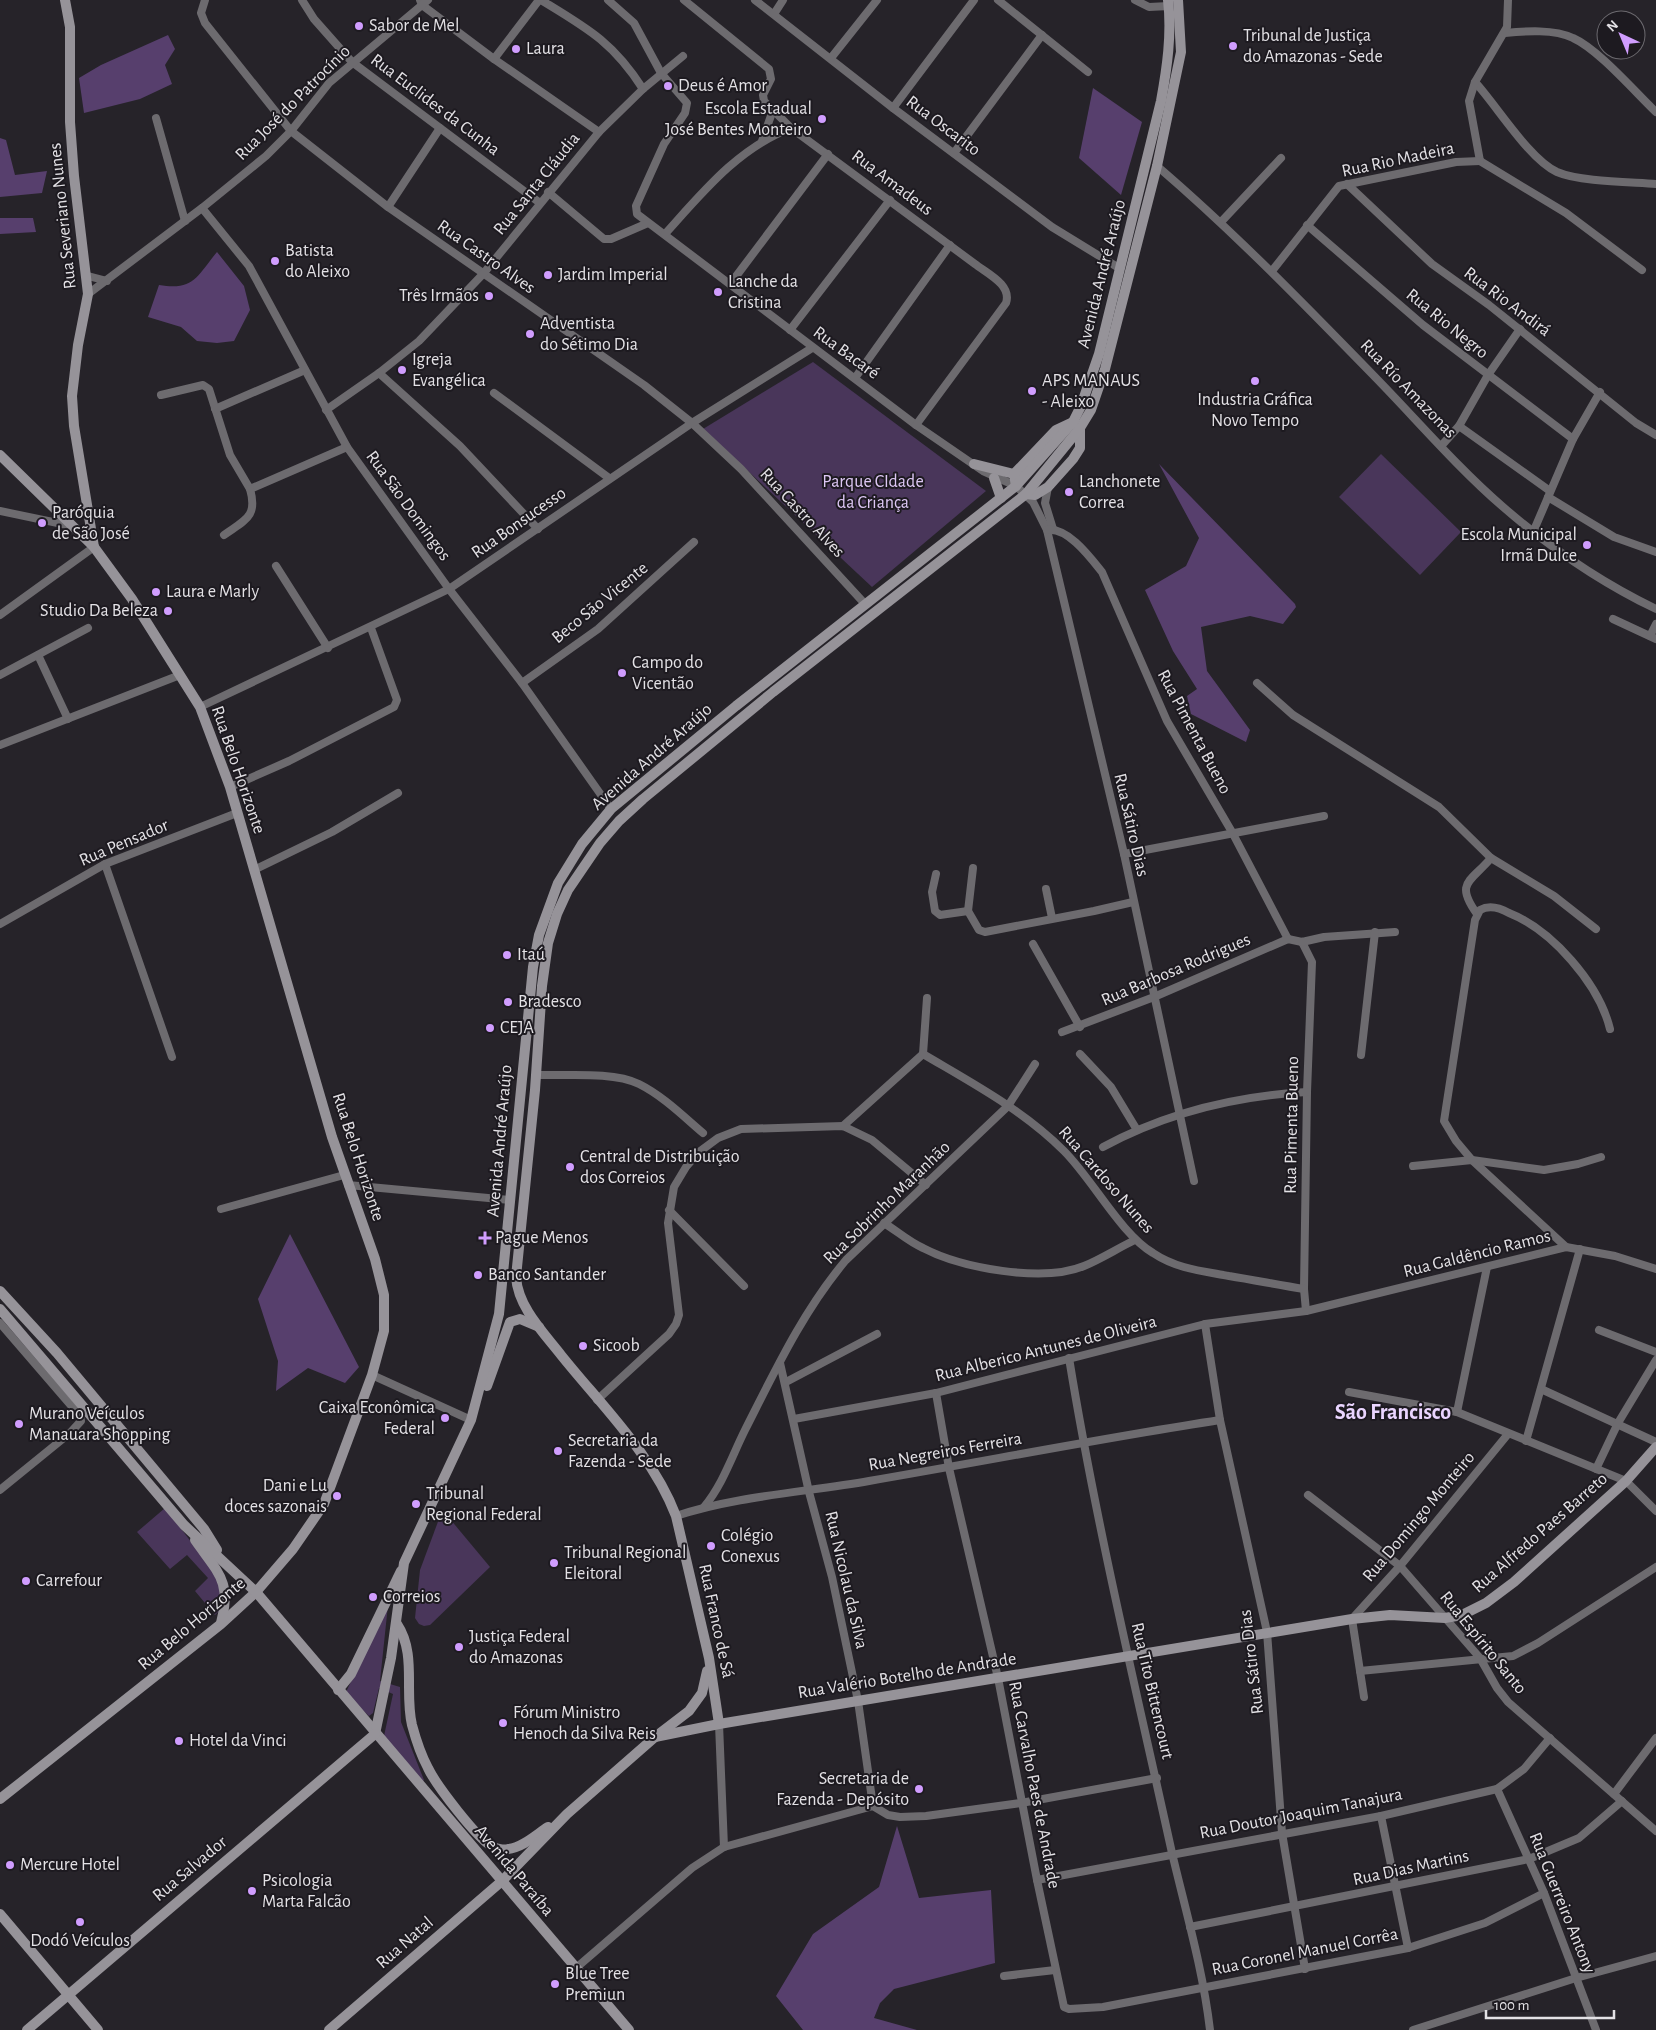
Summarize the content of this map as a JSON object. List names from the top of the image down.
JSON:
{
  "streets": {
    "main road": [
      "Rua Severiano Nunes",
      "Avenida André Araújo",
      "Rua Belo Horizonte",
      "Rua Alfredo Paes Barreto",
      "Rua Franco de Sá",
      "Rua Valério Botelho de Andrade",
      "Rua Salvador",
      "Avenida Paraíba",
      "Rua Natal"
    ],
    "street": [
      "Rua José do Patrocínio",
      "Rua Euclides da Cunha",
      "Rua Oscarito",
      "Rua Rio Madeira",
      "Rua Amadeus",
      "Rua Santa Cláudia",
      "Rua Castro Alves",
      "Rua Rio Andirá",
      "Rua Rio Negro",
      "Rua Bacaré",
      "Rua Río Amazonas",
      "Rua São Domingos",
      "Rua Bonsucesso",
      "Beco São Vicente",
      "Rua Pimenta Bueno",
      "Rua Sátiro Dias",
      "Rua Pensador",
      "Rua Barbosa Rodrigues",
      "Rua Cardoso Nunes",
      "Rua Sobrinho Maranhão",
      "Rua Galdêncio Ramos",
      "Rua Alberico Antunes de Oliveira",
      "Rua Negreiros Ferreira",
      "Rua Domingo Monteiro",
      "Rua Nicolau da Silva",
      "Rua Espírito Santo",
      "Rua Tito Bittencourt",
      "Rua Carvalho Paes de Andrade",
      "Rua Doutor Joaquim Tanajura",
      "Rua Dias Martins",
      "Rua Guerreiro Antony",
      "Rua Coronel Manuel Corrêa"
    ]
  },
  "crossings": [
    ["Rua José do Patrocínio", "Rua Euclides da Cunha"],
    ["Rua José do Patrocínio", "Rua Severiano Nunes"],
    ["Rua José do Patrocínio", "Rua Castro Alves"],
    ["Rua José do Patrocínio", "Rua São Domingos"],
    ["Rua Euclides da Cunha", "Rua Santa Cláudia"],
    ["Rua Oscarito", "Avenida André Araújo"],
    ["Rua Rio Madeira", "Rua Rio Andirá"],
    ["Rua Rio Madeira", "Rua Rio Negro"],
    ["Rua Rio Madeira", "Rua Río Amazonas"],
    ["Rua Amadeus", "Rua Bacaré"],
    ["Rua Santa Cláudia", "Rua Castro Alves"],
    ["Rua Santa Cláudia", "Rua São Domingos"],
    ["Rua Severiano Nunes", "Rua Belo Horizonte"],
    ["Rua Castro Alves", "Avenida André Araújo"],
    ["Rua Castro Alves", "Rua Bonsucesso"],
    ["Avenida André Araújo", "Rua Bacaré"],
    ["Avenida André Araújo", "Rua Río Amazonas"],
    ["Avenida André Araújo", "Rua São Domingos"],
    ["Avenida André Araújo", "Rua Sátiro Dias"],
    ["Avenida André Araújo", "Rua Franco de Sá"],
    ["Avenida André Araújo", "Rua Salvador"],
    ["Avenida André Araújo", "Avenida Paraíba"],
    ["Rua Bacaré", "Rua Bonsucesso"],
    ["Rua Bacaré", "Rua Sátiro Dias"],
    ["Rua São Domingos", "Rua Bonsucesso"],
    ["Rua São Domingos", "Beco São Vicente"],
    ["Rua Bonsucesso", "Rua Belo Horizonte"],
    ["Rua Pimenta Bueno", "Rua Sátiro Dias"],
    ["Rua Pimenta Bueno", "Rua Barbosa Rodrigues"],
    ["Rua Pimenta Bueno", "Rua Cardoso Nunes"],
    ["Rua Pimenta Bueno", "Rua Galdêncio Ramos"],
    ["Rua Pimenta Bueno", "Rua Alberico Antunes de Oliveira"],
    ["Rua Belo Horizonte", "Rua Pensador"],
    ["Rua Belo Horizonte", "Avenida Paraíba"],
    ["Rua Sátiro Dias", "Rua Barbosa Rodrigues"],
    ["Rua Sátiro Dias", "Rua Alberico Antunes de Oliveira"],
    ["Rua Sátiro Dias", "Rua Negreiros Ferreira"],
    ["Rua Sátiro Dias", "Rua Valério Botelho de Andrade"],
    ["Rua Sátiro Dias", "Rua Doutor Joaquim Tanajura"],
    ["Rua Sátiro Dias", "Rua Dias Martins"],
    ["Rua Sátiro Dias", "Rua Coronel Manuel Corrêa"],
    ["Rua Cardoso Nunes", "Rua Sobrinho Maranhão"],
    ["Rua Sobrinho Maranhão", "Rua Negreiros Ferreira"],
    ["Rua Sobrinho Maranhão", "Rua Nicolau da Silva"],
    ["Rua Galdêncio Ramos", "Rua Alberico Antunes de Oliveira"],
    ["Rua Alberico Antunes de Oliveira", "Rua Nicolau da Silva"],
    ["Rua Alberico Antunes de Oliveira", "Rua Tito Bittencourt"],
    ["Rua Alberico Antunes de Oliveira", "Rua Carvalho Paes de Andrade"],
    ["Rua Negreiros Ferreira", "Rua Nicolau da Silva"],
    ["Rua Negreiros Ferreira", "Rua Franco de Sá"],
    ["Rua Negreiros Ferreira", "Rua Tito Bittencourt"],
    ["Rua Negreiros Ferreira", "Rua Carvalho Paes de Andrade"],
    ["Rua Domingo Monteiro", "Rua Espírito Santo"],
    ["Rua Domingo Monteiro", "Rua Valério Botelho de Andrade"],
    ["Rua Alfredo Paes Barreto", "Rua Espírito Santo"],
    ["Rua Alfredo Paes Barreto", "Rua Valério Botelho de Andrade"],
    ["Rua Nicolau da Silva", "Rua Valério Botelho de Andrade"],
    ["Rua Franco de Sá", "Rua Valério Botelho de Andrade"],
    ["Rua Espírito Santo", "Rua Doutor Joaquim Tanajura"],
    ["Rua Espírito Santo", "Rua Dias Martins"],
    ["Rua Valério Botelho de Andrade", "Rua Tito Bittencourt"],
    ["Rua Valério Botelho de Andrade", "Rua Carvalho Paes de Andrade"],
    ["Rua Valério Botelho de Andrade", "Avenida Paraíba"],
    ["Rua Valério Botelho de Andrade", "Rua Natal"],
    ["Rua Tito Bittencourt", "Rua Doutor Joaquim Tanajura"],
    ["Rua Tito Bittencourt", "Rua Dias Martins"],
    ["Rua Tito Bittencourt", "Rua Coronel Manuel Corrêa"],
    ["Rua Carvalho Paes de Andrade", "Rua Doutor Joaquim Tanajura"],
    ["Rua Carvalho Paes de Andrade", "Rua Coronel Manuel Corrêa"],
    ["Rua Doutor Joaquim Tanajura", "Rua Guerreiro Antony"],
    ["Rua Dias Martins", "Rua Guerreiro Antony"],
    ["Rua Salvador", "Avenida Paraíba"],
    ["Avenida Paraíba", "Rua Natal"],
    ["Rua Guerreiro Antony", "Rua Coronel Manuel Corrêa"]
  ],
  "districts": ["São Francisco"],
  "parks": ["Parque CIdade da Criança"],
  "places": {
    "other": [
      "Sabor de Mel",
      "Tribunal de Justiça do Amazonas - Sede",
      "Laura",
      "Deus é Amor",
      "Escola Estadual José Bentes Monteiro",
      "Batista do Aleixo",
      "Jardim Imperial",
      "Lanche da Cristina",
      "Três Irmãos",
      "Adventista do Sétimo Dia",
      "Igreja Evangélica",
      "Industria Gráfica Novo Tempo",
      "APS MANAUS - Aleixo",
      "Lanchonete Correa",
      "Paróquia de São José",
      "Escola Municipal Irmã Dulce",
      "Laura e Marly",
      "Studio Da Beleza",
      "Campo do Vicentão",
      "Itaú",
      "Bradesco",
      "CEJA",
      "Central de Distribuição dos Correios",
      "Banco Santander",
      "Sicoob",
      "Caixa Econômica Federal",
      "Murano Veículos Manauara Shopping",
      "Secretaria da Fazenda - Sede",
      "Dani e Lu doces sazonais",
      "Tribunal Regional Federal",
      "Colégio Conexus",
      "Tribunal Regional Eleitoral",
      "Carrefour",
      "Correios",
      "Justiça Federal do Amazonas",
      "Fórum Ministro Henoch da Silva Reis",
      "Hotel da Vinci",
      "Secretaria de Fazenda - Depósito",
      "Mercure Hotel",
      "Psicologia Marta Falcão",
      "Dodó Veículos",
      "Blue Tree Premiun"
    ],
    "health": ["Pague Menos"]
  },
  "scale_bar": "100 m",
  "north": "top left"
}
